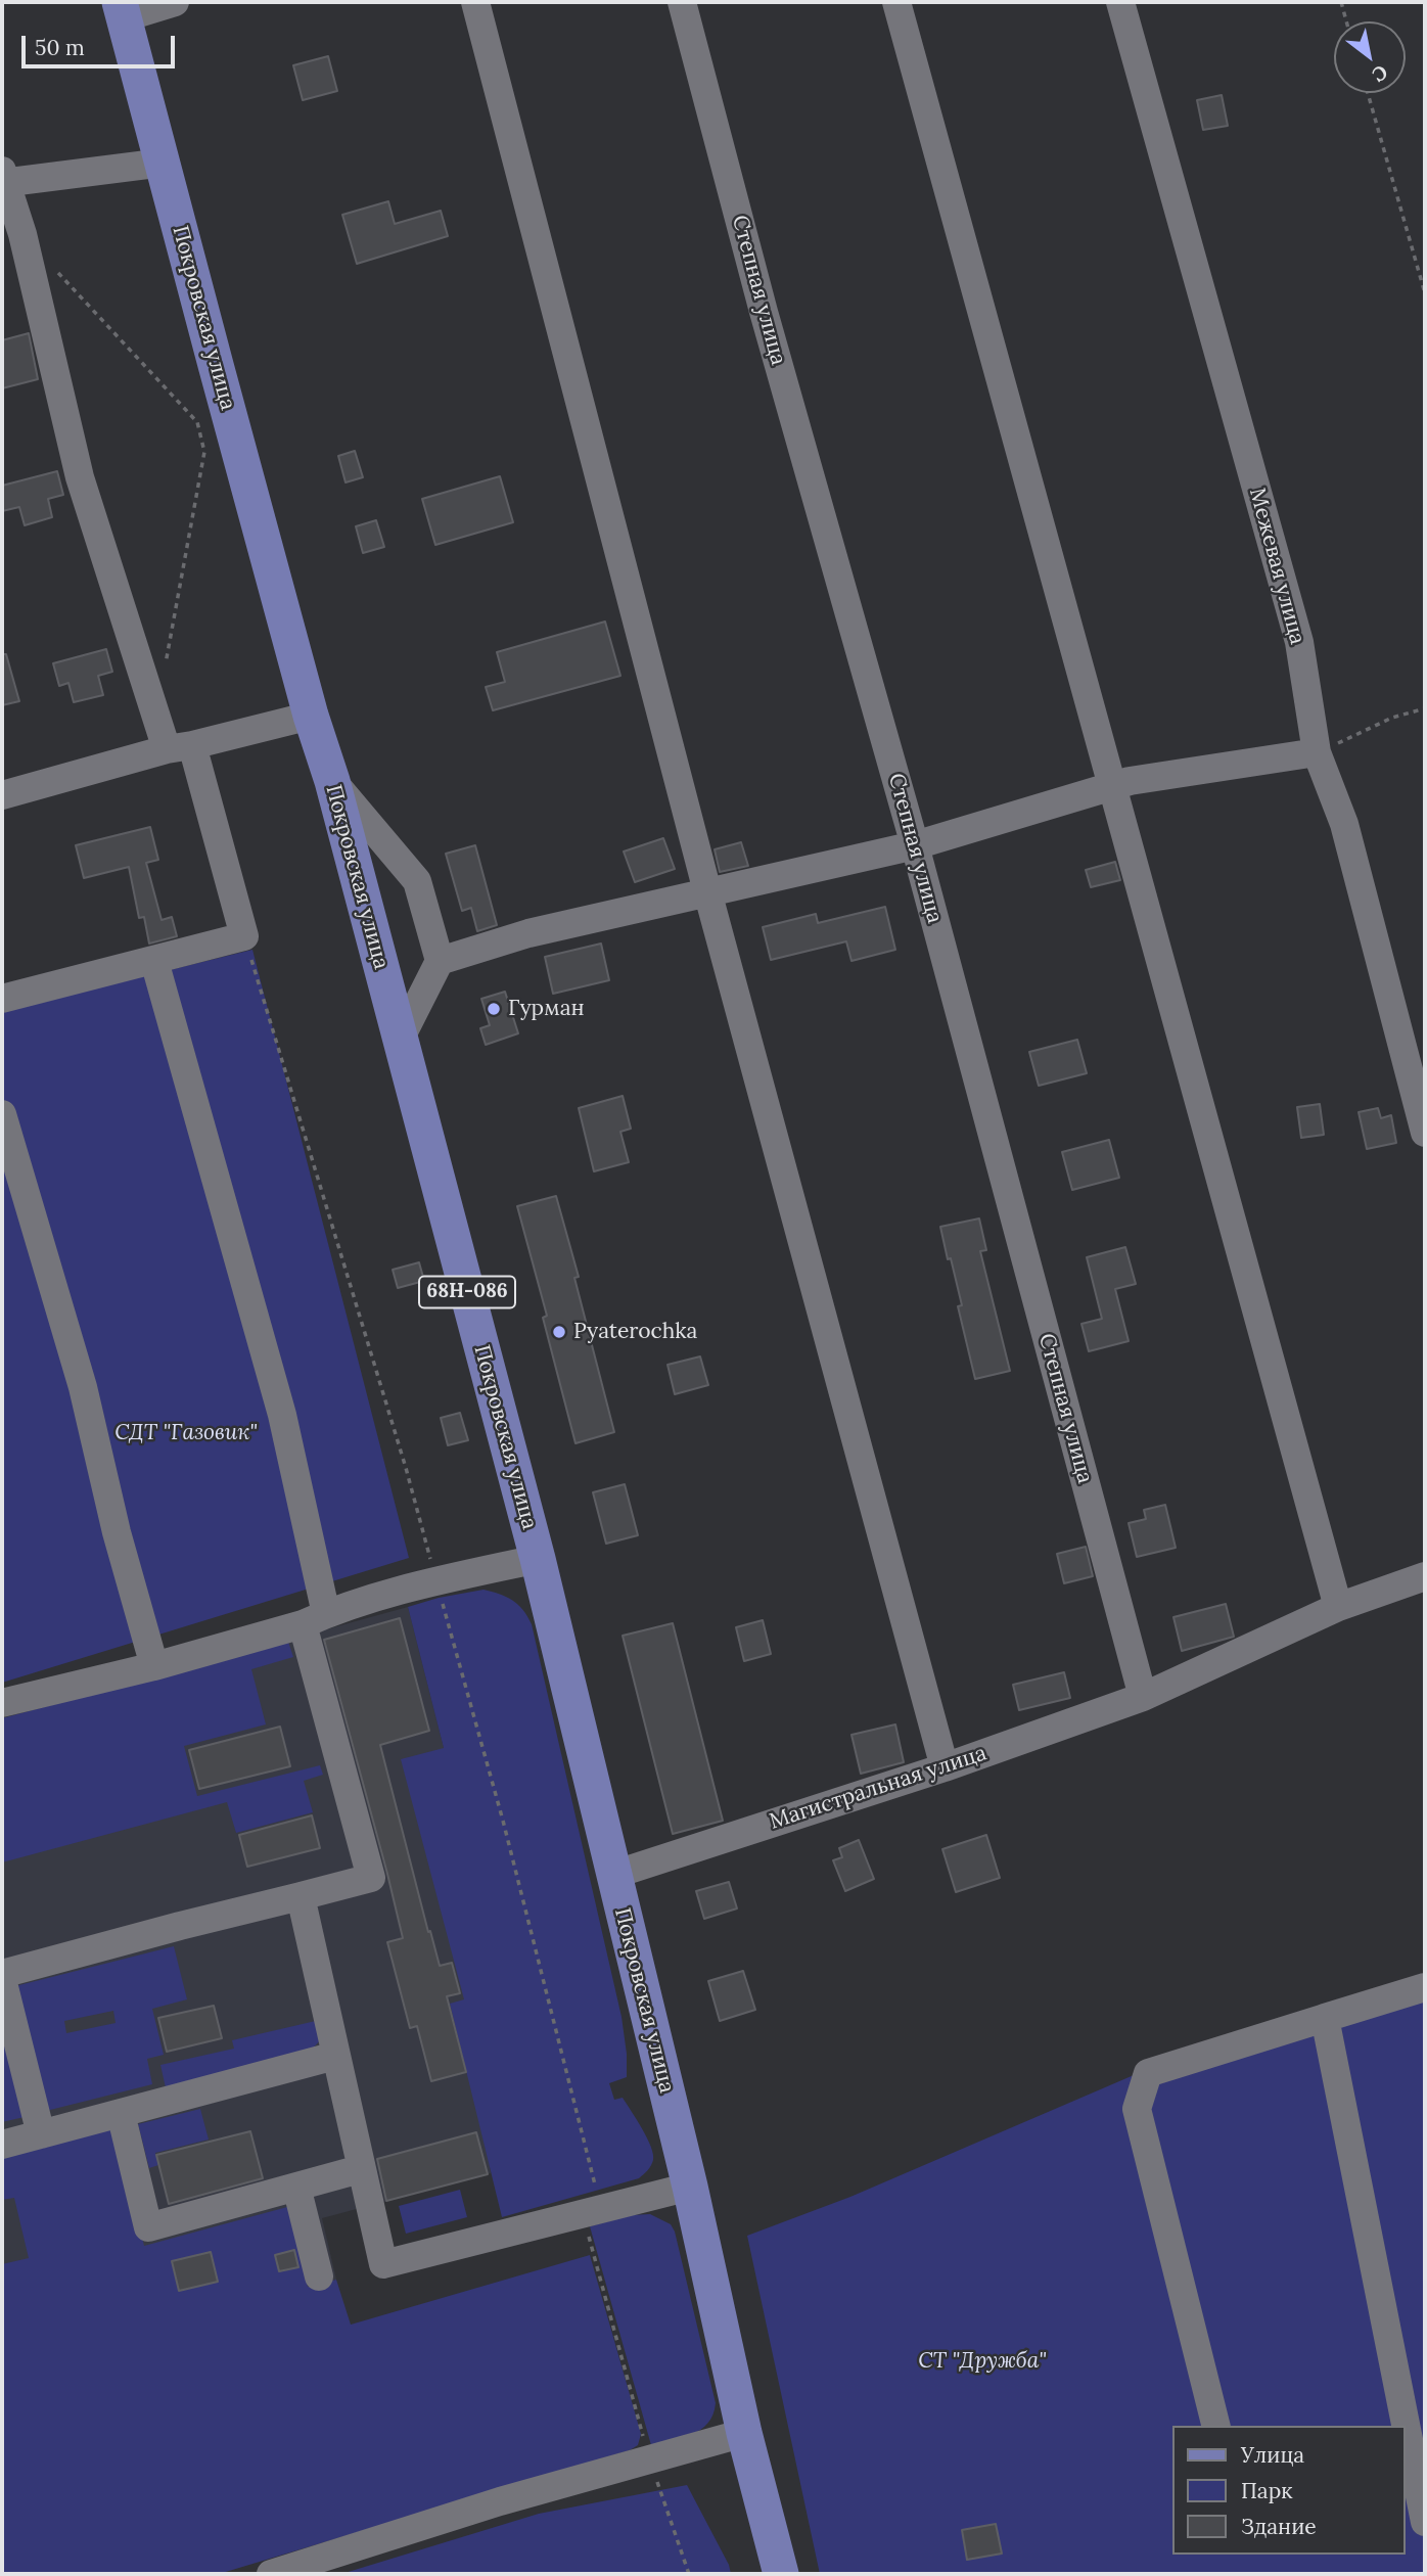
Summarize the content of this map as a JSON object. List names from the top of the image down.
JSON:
{
  "streets": {
    "main road": ["Покровская улица", "68Н-086"],
    "street": ["Степная улица", "Межевая улица", "Магистральная улица"]
  },
  "crossings": [
    ["Степная улица", "Магистральная улица"],
    ["Покровская улица", "Магистральная улица"]
  ],
  "parks": ["СДТ \"Газовик\"", "СТ \"Дружба\""],
  "places": ["Гурман", "Pyaterochka"],
  "legend": ["Улица", "Парк", "Здание"],
  "scale_bar": "50 m",
  "north": "bottom right"
}
